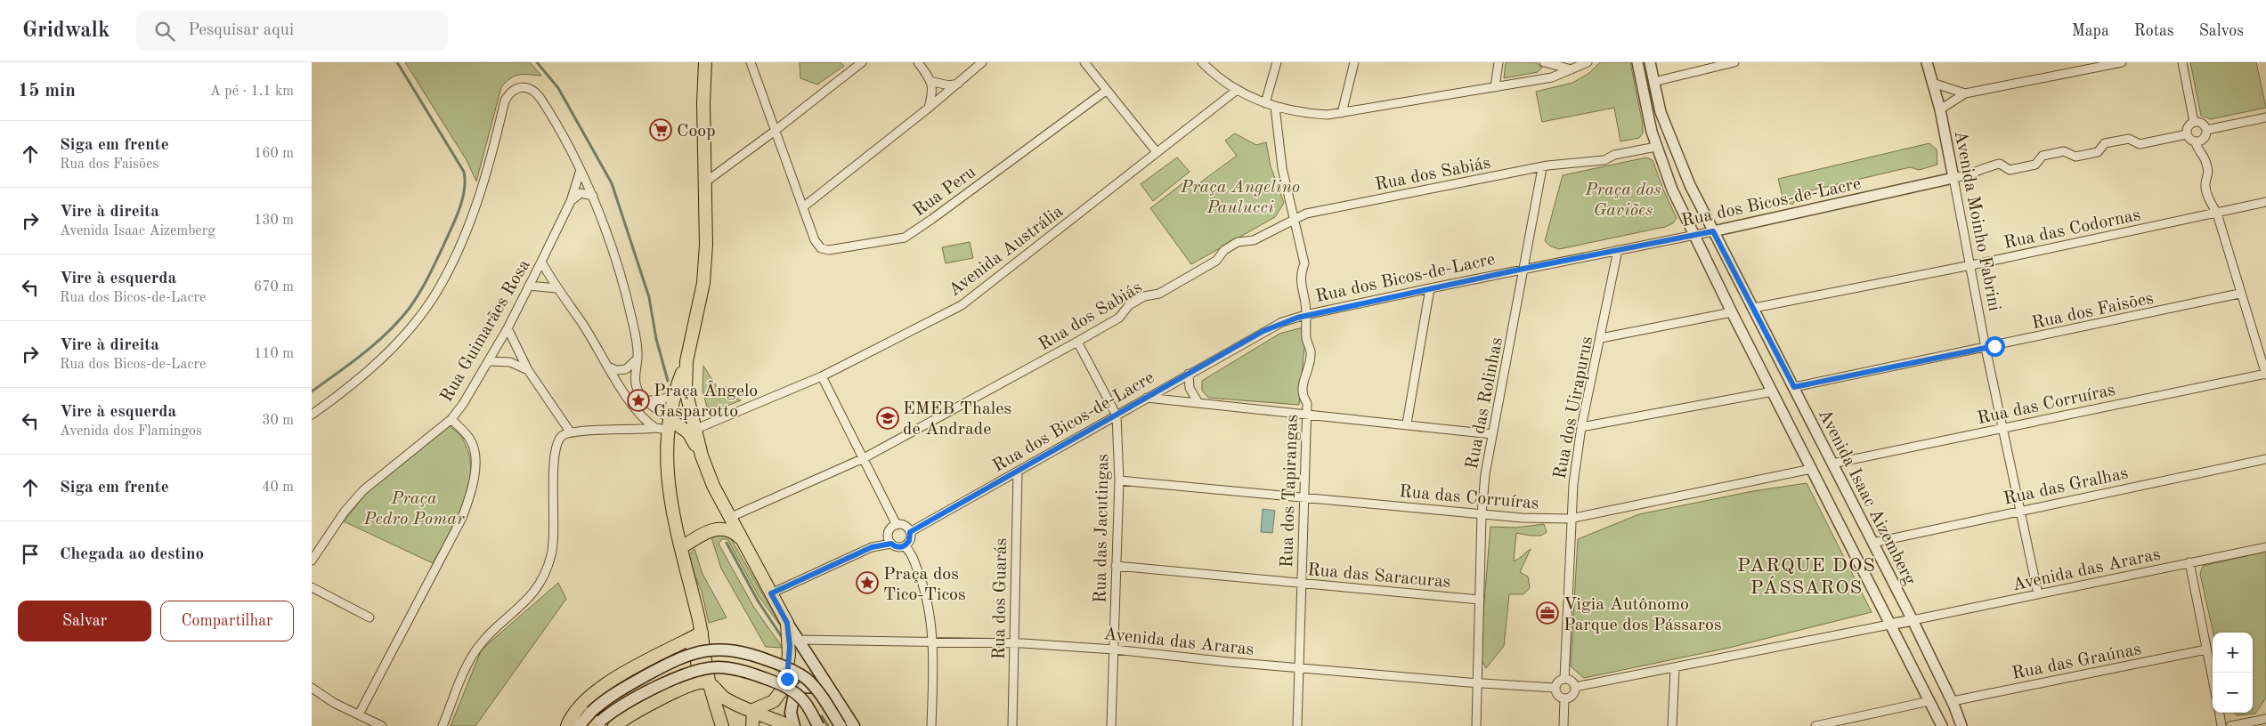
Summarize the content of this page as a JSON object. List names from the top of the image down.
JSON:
{
  "streets": {
    "street": [
      "Rua dos Sabiás",
      "Rua Peru",
      "Rua dos Bicos-de-Lacre",
      "Avenida Moinho Fabrini",
      "Rua das Codornas",
      "Avenida Austrália",
      "Rua dos Faisões",
      "Rua Guimarães Rosa",
      "Rua das Rolinhas",
      "Rua das Corruíras",
      "Rua dos Uirapurus",
      "Rua das Gralhas",
      "Rua dos Tapirangas",
      "Avenida Isaac Aizemberg",
      "Rua das Jacutingas",
      "Avenida das Araras",
      "Rua das Saracuras",
      "Rua dos Guarás",
      "Rua das Graúnas"
    ]
  },
  "crossings": [
    ["Rua dos Sabiás", "Rua das Rolinhas"],
    ["Rua dos Sabiás", "Rua dos Tapirangas"],
    ["Rua dos Sabiás", "Avenida Isaac Aizemberg"],
    ["Rua dos Sabiás", "Rua das Jacutingas"],
    ["Rua dos Bicos-de-Lacre", "Avenida Moinho Fabrini"],
    ["Rua dos Bicos-de-Lacre", "Rua das Rolinhas"],
    ["Rua dos Bicos-de-Lacre", "Rua dos Uirapurus"],
    ["Rua dos Bicos-de-Lacre", "Rua dos Tapirangas"],
    ["Rua dos Bicos-de-Lacre", "Avenida Isaac Aizemberg"],
    ["Rua dos Bicos-de-Lacre", "Rua das Jacutingas"],
    ["Rua dos Bicos-de-Lacre", "Rua dos Guarás"],
    ["Avenida Moinho Fabrini", "Rua das Codornas"],
    ["Avenida Moinho Fabrini", "Rua dos Faisões"],
    ["Avenida Moinho Fabrini", "Rua das Corruíras"],
    ["Avenida Moinho Fabrini", "Rua das Gralhas"],
    ["Avenida Moinho Fabrini", "Avenida das Araras"],
    ["Rua das Codornas", "Avenida Isaac Aizemberg"],
    ["Rua dos Faisões", "Avenida Isaac Aizemberg"],
    ["Rua das Rolinhas", "Rua das Corruíras"],
    ["Rua das Rolinhas", "Avenida das Araras"],
    ["Rua das Rolinhas", "Rua das Saracuras"],
    ["Rua das Corruíras", "Rua dos Uirapurus"],
    ["Rua das Corruíras", "Rua dos Tapirangas"],
    ["Rua das Corruíras", "Avenida Isaac Aizemberg"],
    ["Rua das Corruíras", "Rua das Jacutingas"],
    ["Rua dos Uirapurus", "Avenida das Araras"],
    ["Rua das Gralhas", "Avenida Isaac Aizemberg"],
    ["Rua dos Tapirangas", "Avenida das Araras"],
    ["Rua dos Tapirangas", "Rua das Saracuras"],
    ["Avenida Isaac Aizemberg", "Avenida das Araras"],
    ["Avenida Isaac Aizemberg", "Rua das Graúnas"],
    ["Rua das Jacutingas", "Avenida das Araras"],
    ["Rua das Jacutingas", "Rua das Saracuras"],
    ["Avenida das Araras", "Rua dos Guarás"]
  ],
  "districts": ["PARQUE DOS PÁSSAROS"],
  "parks": ["Praça Angelino Paulucci", "Praça dos Gaviões", "Praça Pedro Pomar"],
  "places": {
    "supermarket": ["Coop"],
    "place": ["Praça Ângelo Gasparotto", "Praça dos Tico-Ticos"],
    "school or university": ["EMEB Thales de Andrade"],
    "office": ["Vigia Autônomo Parque dos Pássaros"]
  },
  "page": {
    "header": "Gridwalk",
    "search": "Pesquisar aqui",
    "nav": ["Mapa", "Rotas", "Salvos"],
    "heading": ["15 min", "A pé · 1.1 km"],
    "list": [
      ["Siga em frente", "Rua dos Faisões", "160 m"],
      ["Vire à direita", "Avenida Isaac Aizemberg", "130 m"],
      ["Vire à esquerda", "Rua dos Bicos-de-Lacre", "670 m"],
      ["Vire à direita", "Rua dos Bicos-de-Lacre", "110 m"],
      ["Vire à esquerda", "Avenida dos Flamingos", "30 m"],
      ["Siga em frente", "40 m"],
      "Chegada ao destino"
    ],
    "buttons": ["Salvar", "Compartilhar"],
    "map_buttons": ["+", "−"]
  }
}
